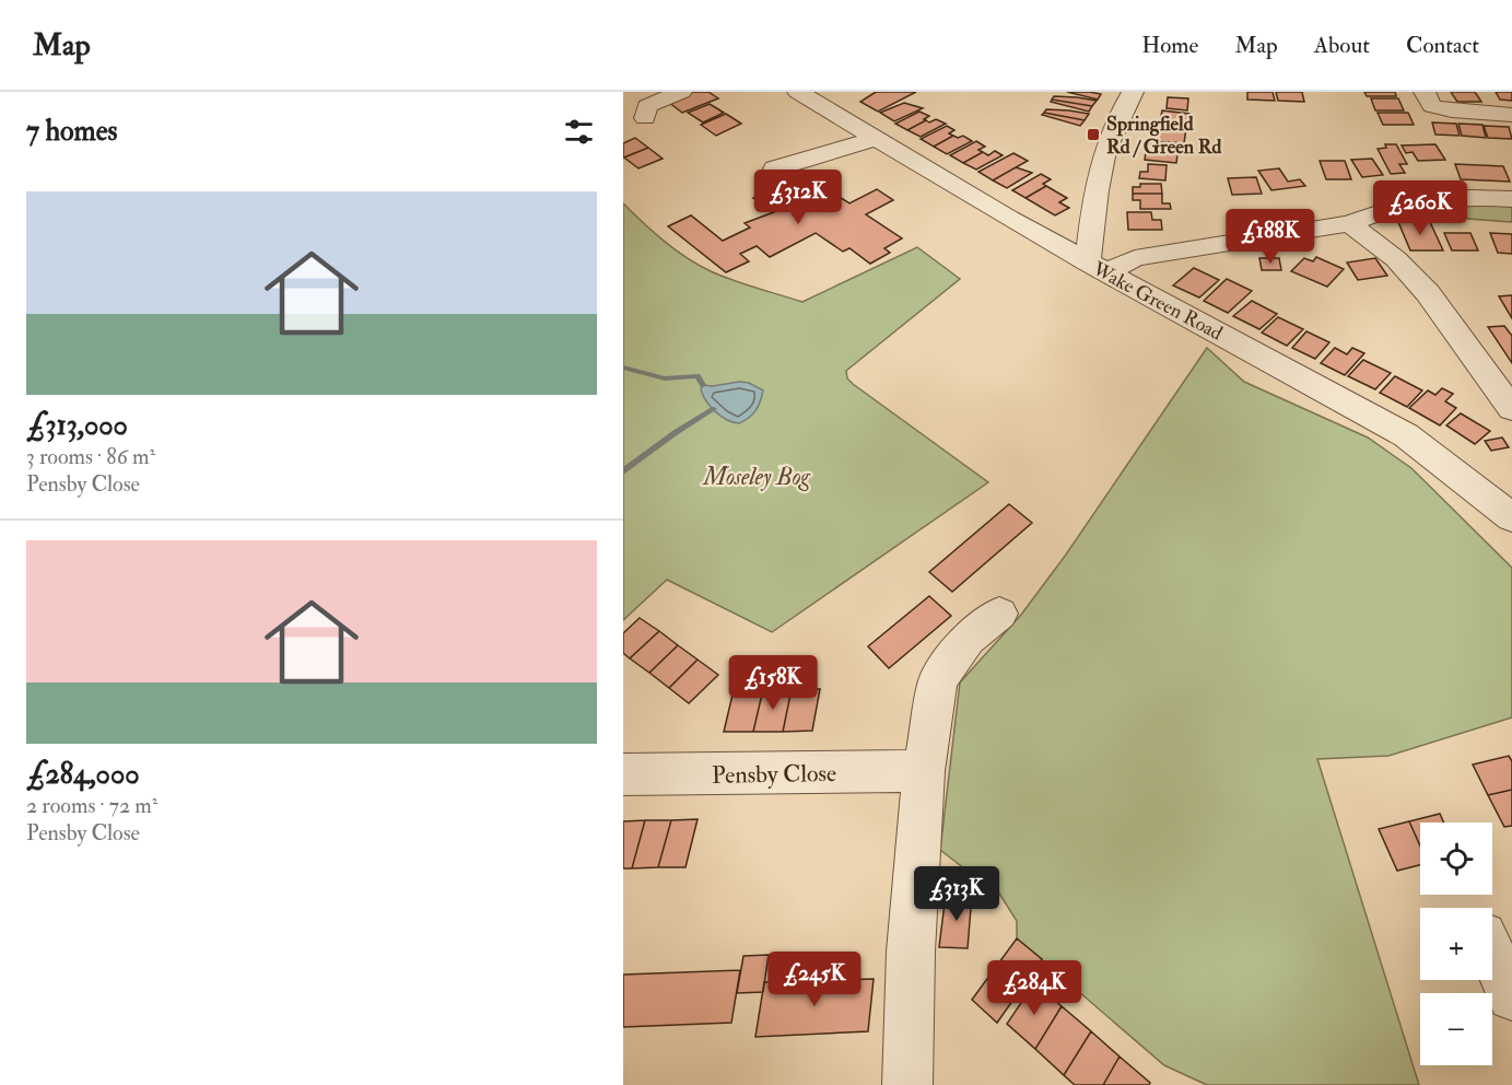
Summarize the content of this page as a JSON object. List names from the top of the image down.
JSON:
{
  "streets": {
    "street": ["Wake Green Road", "Pensby Close"]
  },
  "parks": ["Moseley Bog"],
  "places": {
    "transit": ["Springfield Rd / Green Rd"]
  },
  "page": {
    "header": "Map",
    "nav": [
      "Home",
      "Map",
      "About",
      "Contact"
    ],
    "heading": "7 homes",
    "price": [
      "£312K",
      "£260K",
      "£188K",
      "£158K",
      "£313K",
      "£245K",
      "£284K"
    ],
    "list": [
      {
        "name": "£313,000",
        "note": "3 rooms · 86 m² · Pensby Close"
      },
      {
        "name": "£284,000",
        "note": "2 rooms · 72 m² · Pensby Close"
      }
    ],
    "map_buttons": ["+", "−"]
  }
}
